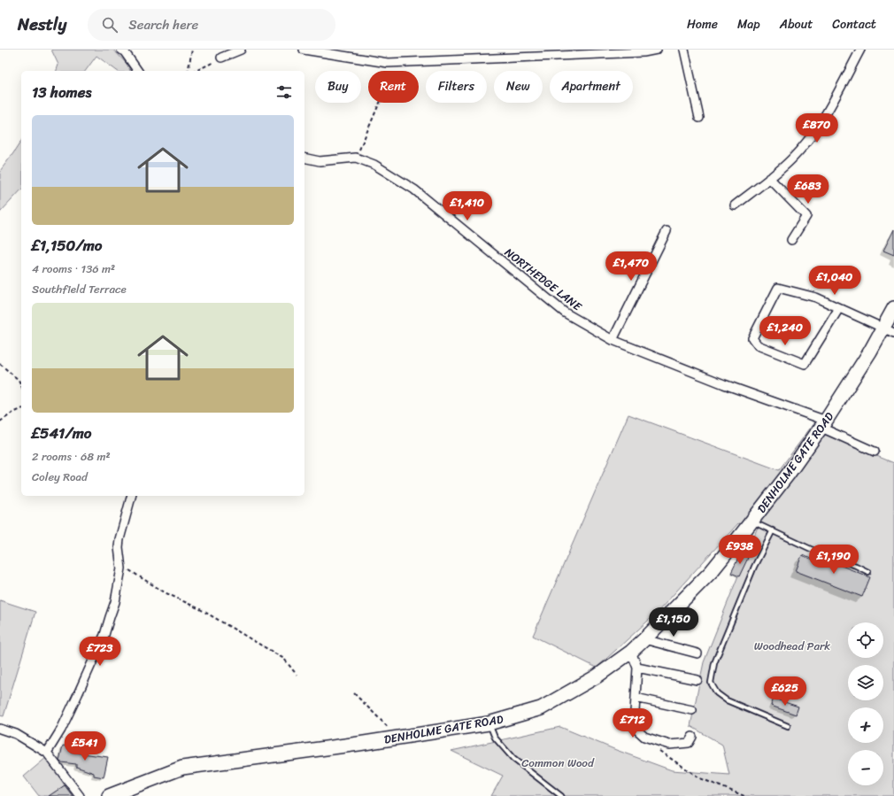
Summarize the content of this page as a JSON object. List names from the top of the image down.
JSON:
{
  "streets": {
    "main road": ["DENHOLME GATE ROAD"],
    "street": ["NORTHEDGE LANE"]
  },
  "crossings": [
    ["NORTHEDGE LANE", "DENHOLME GATE ROAD"]
  ],
  "parks": ["Woodhead Park", "Common Wood"],
  "page": {
    "header": "Nestly",
    "search": "Search here",
    "nav": [
      "Home",
      "Map",
      "About",
      "Contact"
    ],
    "chip": [
      "Buy",
      "Rent",
      "Filters",
      "New",
      "Apartment"
    ],
    "heading": "13 homes",
    "price": [
      "£870",
      "£683",
      "£1,410",
      "£1,470",
      "£1,040",
      "£1,240",
      "£938",
      "£1,190",
      "£1,150",
      "£723",
      "£625",
      "£712",
      "£541"
    ],
    "list": [
      {
        "name": "£1,150/mo",
        "note": "4 rooms · 136 m² · Southfield Terrace"
      },
      {
        "name": "£541/mo",
        "note": "2 rooms · 68 m² · Coley Road"
      }
    ],
    "map_buttons": ["+", "−"]
  }
}
